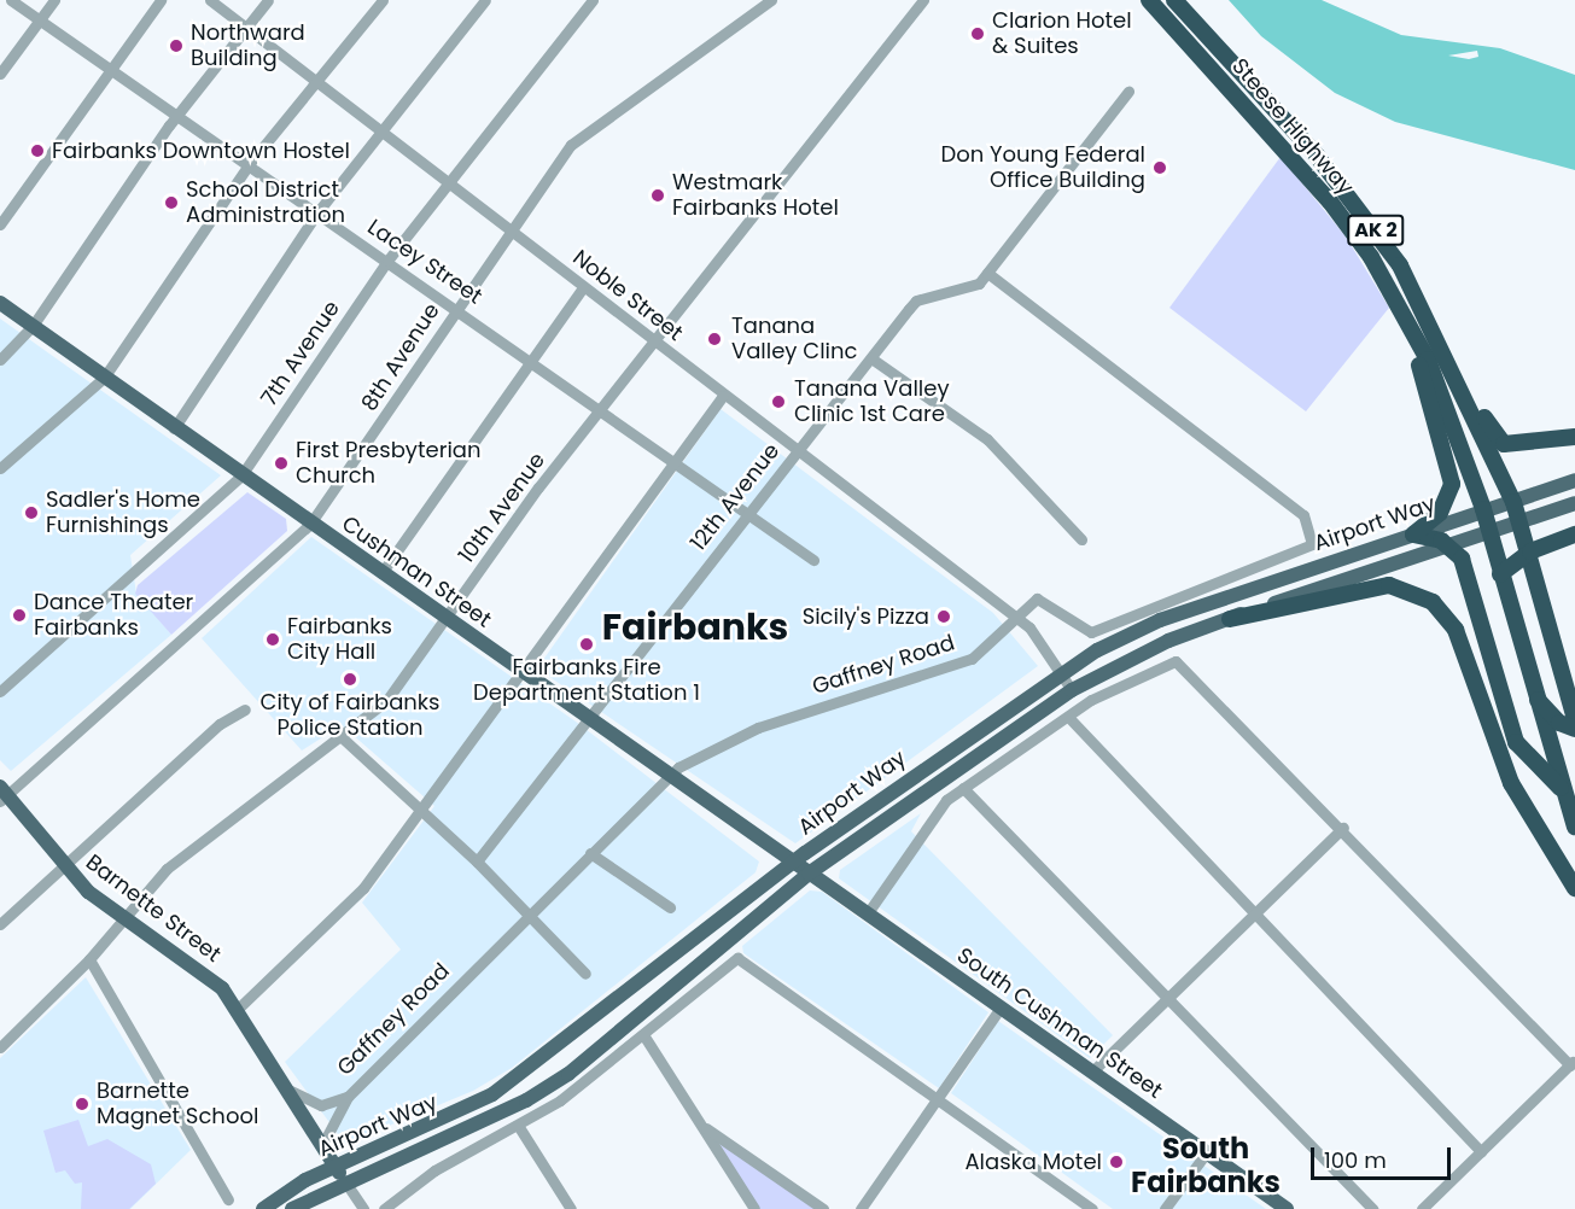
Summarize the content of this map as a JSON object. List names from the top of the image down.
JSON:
{
  "streets": {
    "highway": ["Steese Highway", "AK 2"],
    "main road": [
      "Airport Way",
      "Cushman Street",
      "Barnette Street",
      "South Cushman Street"
    ],
    "street": [
      "Lacey Street",
      "Noble Street",
      "7th Avenue",
      "8th Avenue",
      "12th Avenue",
      "10th Avenue",
      "Gaffney Road"
    ]
  },
  "crossings": [
    ["Steese Highway", "AK 2"],
    ["Steese Highway", "Airport Way"],
    ["AK 2", "Airport Way"],
    ["Lacey Street", "7th Avenue"],
    ["Lacey Street", "8th Avenue"],
    ["Lacey Street", "12th Avenue"],
    ["Lacey Street", "10th Avenue"],
    ["Noble Street", "7th Avenue"],
    ["Noble Street", "8th Avenue"],
    ["Noble Street", "12th Avenue"],
    ["Noble Street", "10th Avenue"],
    ["Noble Street", "Airport Way"],
    ["Noble Street", "Gaffney Road"],
    ["7th Avenue", "Cushman Street"],
    ["8th Avenue", "Cushman Street"],
    ["8th Avenue", "Barnette Street"],
    ["12th Avenue", "Cushman Street"],
    ["12th Avenue", "Gaffney Road"],
    ["10th Avenue", "Cushman Street"],
    ["10th Avenue", "Barnette Street"],
    ["Airport Way", "Cushman Street"],
    ["Airport Way", "Barnette Street"],
    ["Airport Way", "South Cushman Street"],
    ["Cushman Street", "Gaffney Road"],
    ["Cushman Street", "South Cushman Street"],
    ["Gaffney Road", "Barnette Street"]
  ],
  "districts": ["Fairbanks", "South Fairbanks"],
  "places": [
    "Clarion Hotel & Suites",
    "Northward Building",
    "Fairbanks Downtown Hostel",
    "Don Young Federal Office Building",
    "Westmark Fairbanks Hotel",
    "School District Administration",
    "Tanana Valley Clinc",
    "Tanana Valley Clinic 1st Care",
    "First Presbyterian Church",
    "Sadler's Home Furnishings",
    "Dance Theater Fairbanks",
    "Sicily's Pizza",
    "Fairbanks City Hall",
    "Fairbanks Fire Department Station 1",
    "City of Fairbanks Police Station",
    "Barnette Magnet School",
    "Alaska Motel"
  ],
  "scale_bar": "100 m"
}
